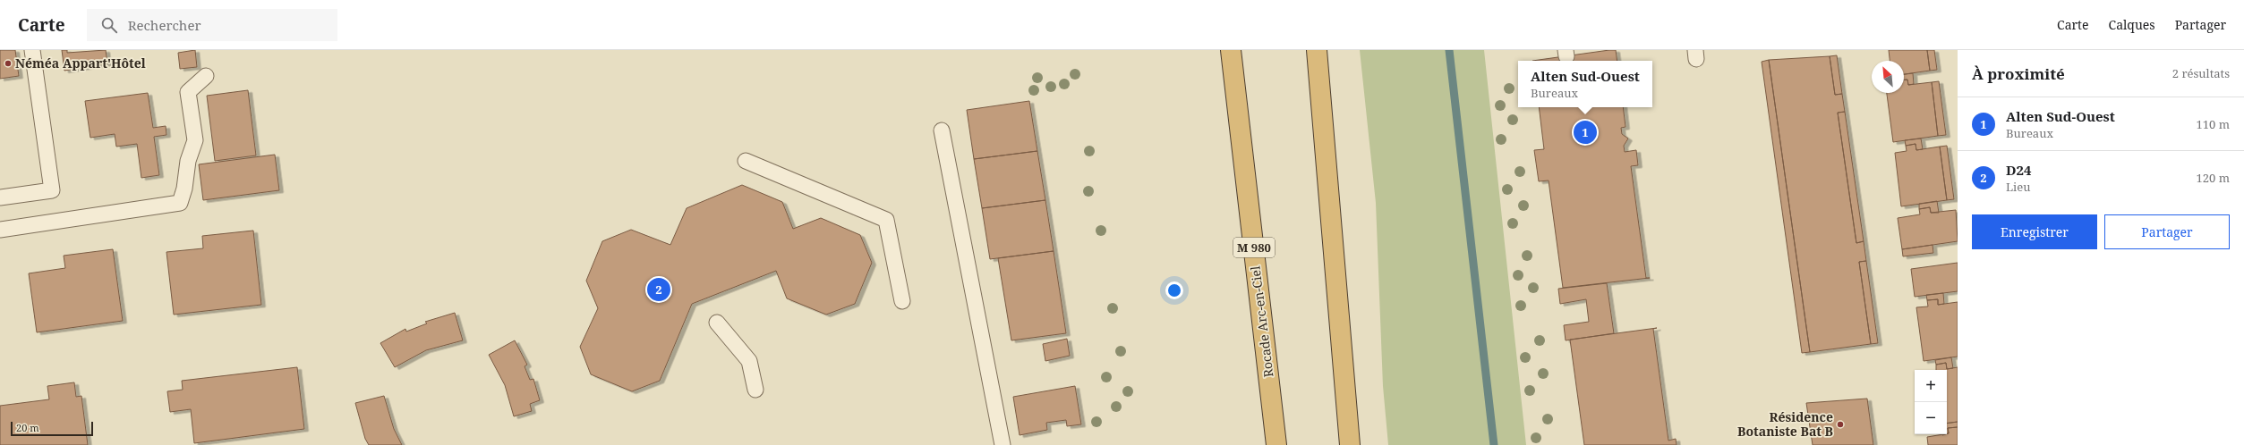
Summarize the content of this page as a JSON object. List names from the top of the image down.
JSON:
{
  "streets": {
    "highway": ["M 980", "Rocade Arc-en-Ciel"]
  },
  "places": ["Néméa Appart'Hôtel", "Résidence Botaniste Bat B"],
  "scale_bar": "20 m",
  "north": "top left",
  "page": {
    "header": "Carte",
    "search": "Rechercher",
    "nav": ["Carte", "Calques", "Partager"],
    "heading": ["À proximité", "2 résultats"],
    "popup": ["Alten Sud-Ouest", "Bureaux"],
    "list": [
      {
        "mark": "1",
        "name": "Alten Sud-Ouest",
        "note": "Bureaux",
        "value": "110 m"
      },
      {
        "mark": "2",
        "name": "D24",
        "note": "Lieu",
        "value": "120 m"
      }
    ],
    "pins": ["1", "2"],
    "buttons": ["Enregistrer", "Partager"],
    "map_buttons": ["+", "−"],
    "scale": "20 m"
  }
}
